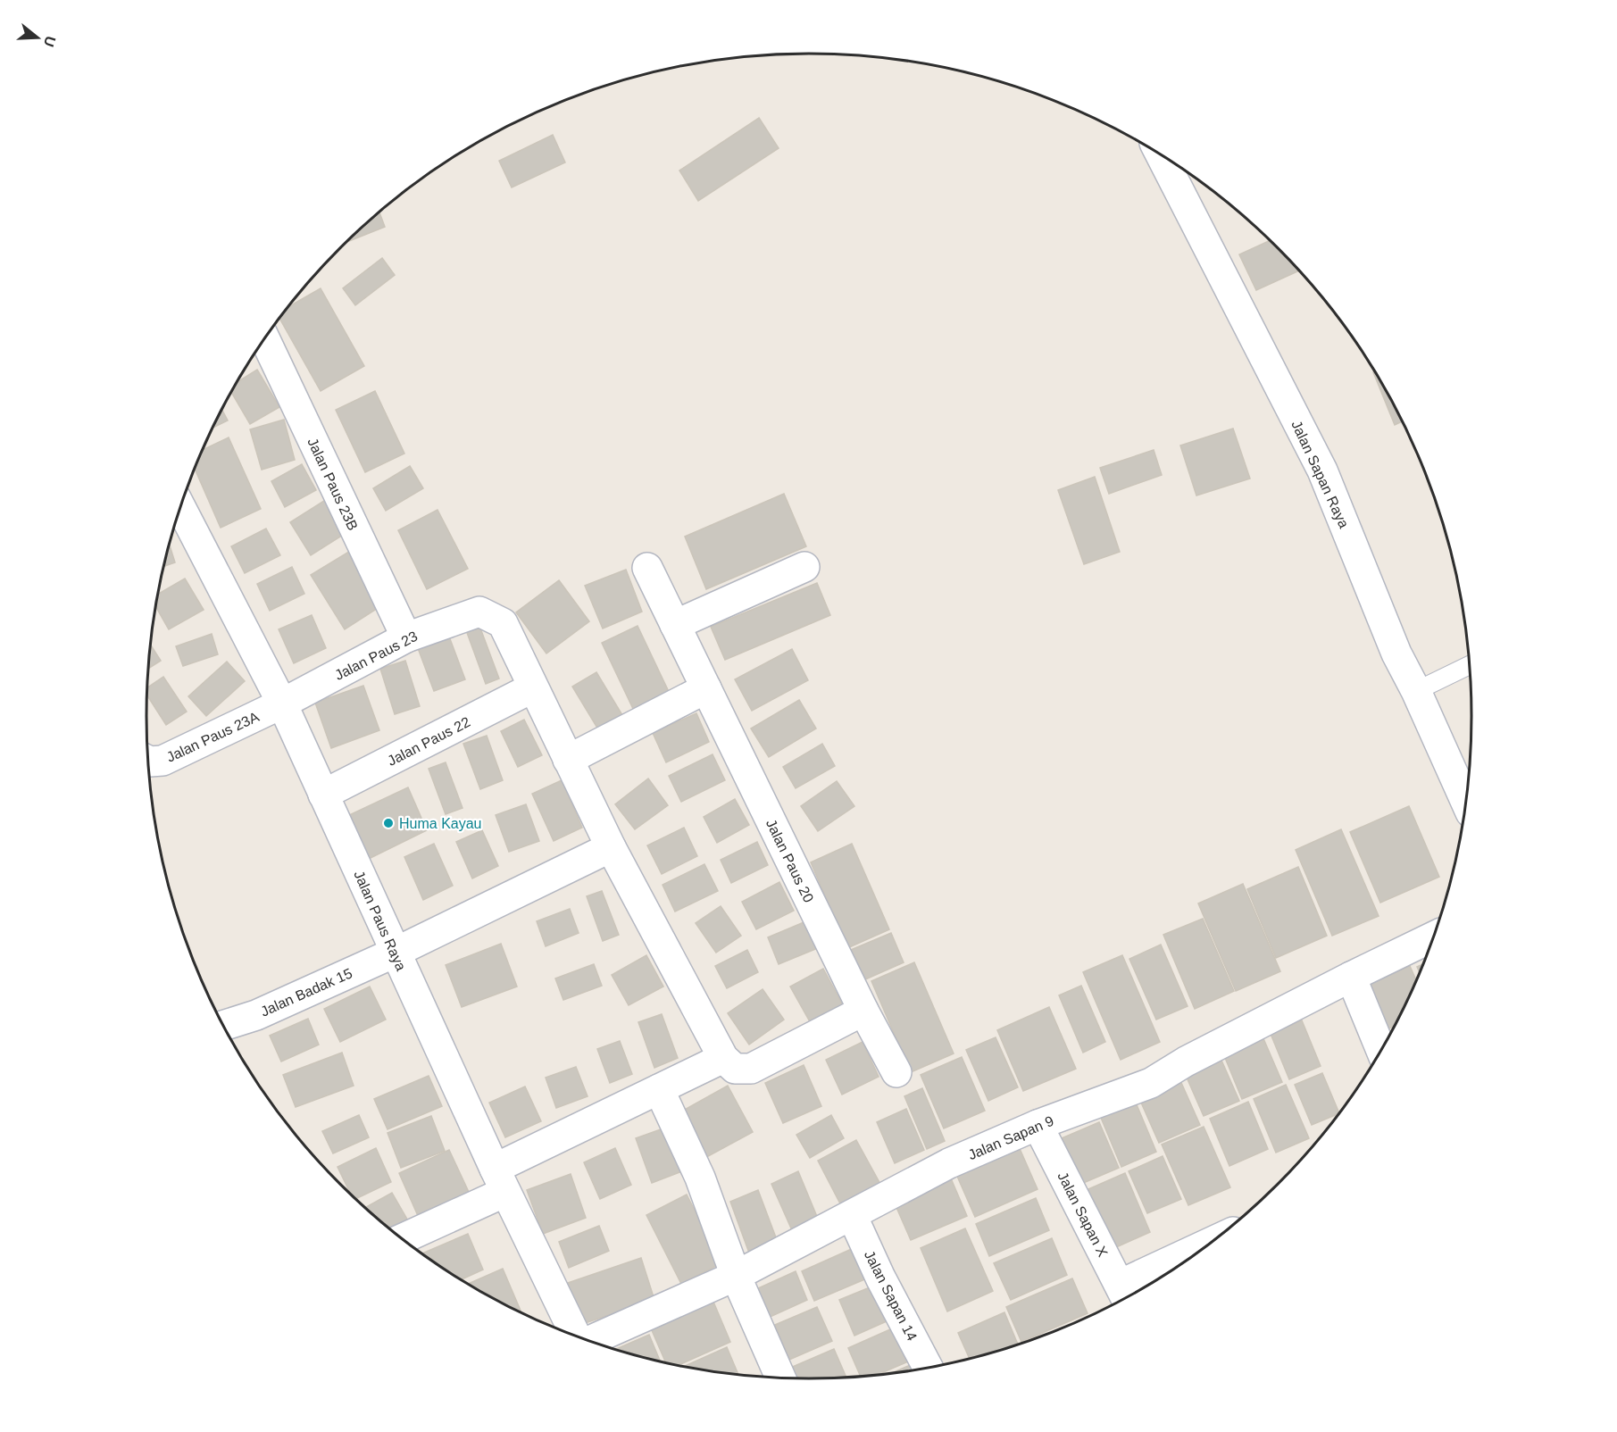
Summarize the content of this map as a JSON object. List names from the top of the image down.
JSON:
{
  "streets": {
    "street": [
      "Jalan Sapan Raya",
      "Jalan Paus 23B",
      "Jalan Paus 23",
      "Jalan Paus 23A",
      "Jalan Paus 22",
      "Jalan Paus 20",
      "Jalan Paus Raya",
      "Jalan Badak 15",
      "Jalan Sapan 9",
      "Jalan Sapan X",
      "Jalan Sapan 14"
    ]
  },
  "crossings": [
    ["Jalan Paus 23B", "Jalan Paus 23"],
    ["Jalan Paus 23", "Jalan Paus 23A"],
    ["Jalan Paus 23", "Jalan Paus 22"],
    ["Jalan Paus 23", "Jalan Paus Raya"],
    ["Jalan Paus 23A", "Jalan Paus Raya"],
    ["Jalan Paus 22", "Jalan Paus Raya"],
    ["Jalan Paus Raya", "Jalan Badak 15"],
    ["Jalan Sapan 9", "Jalan Sapan X"],
    ["Jalan Sapan 9", "Jalan Sapan 14"]
  ],
  "places": ["Huma Kayau"],
  "north": "right"
}
